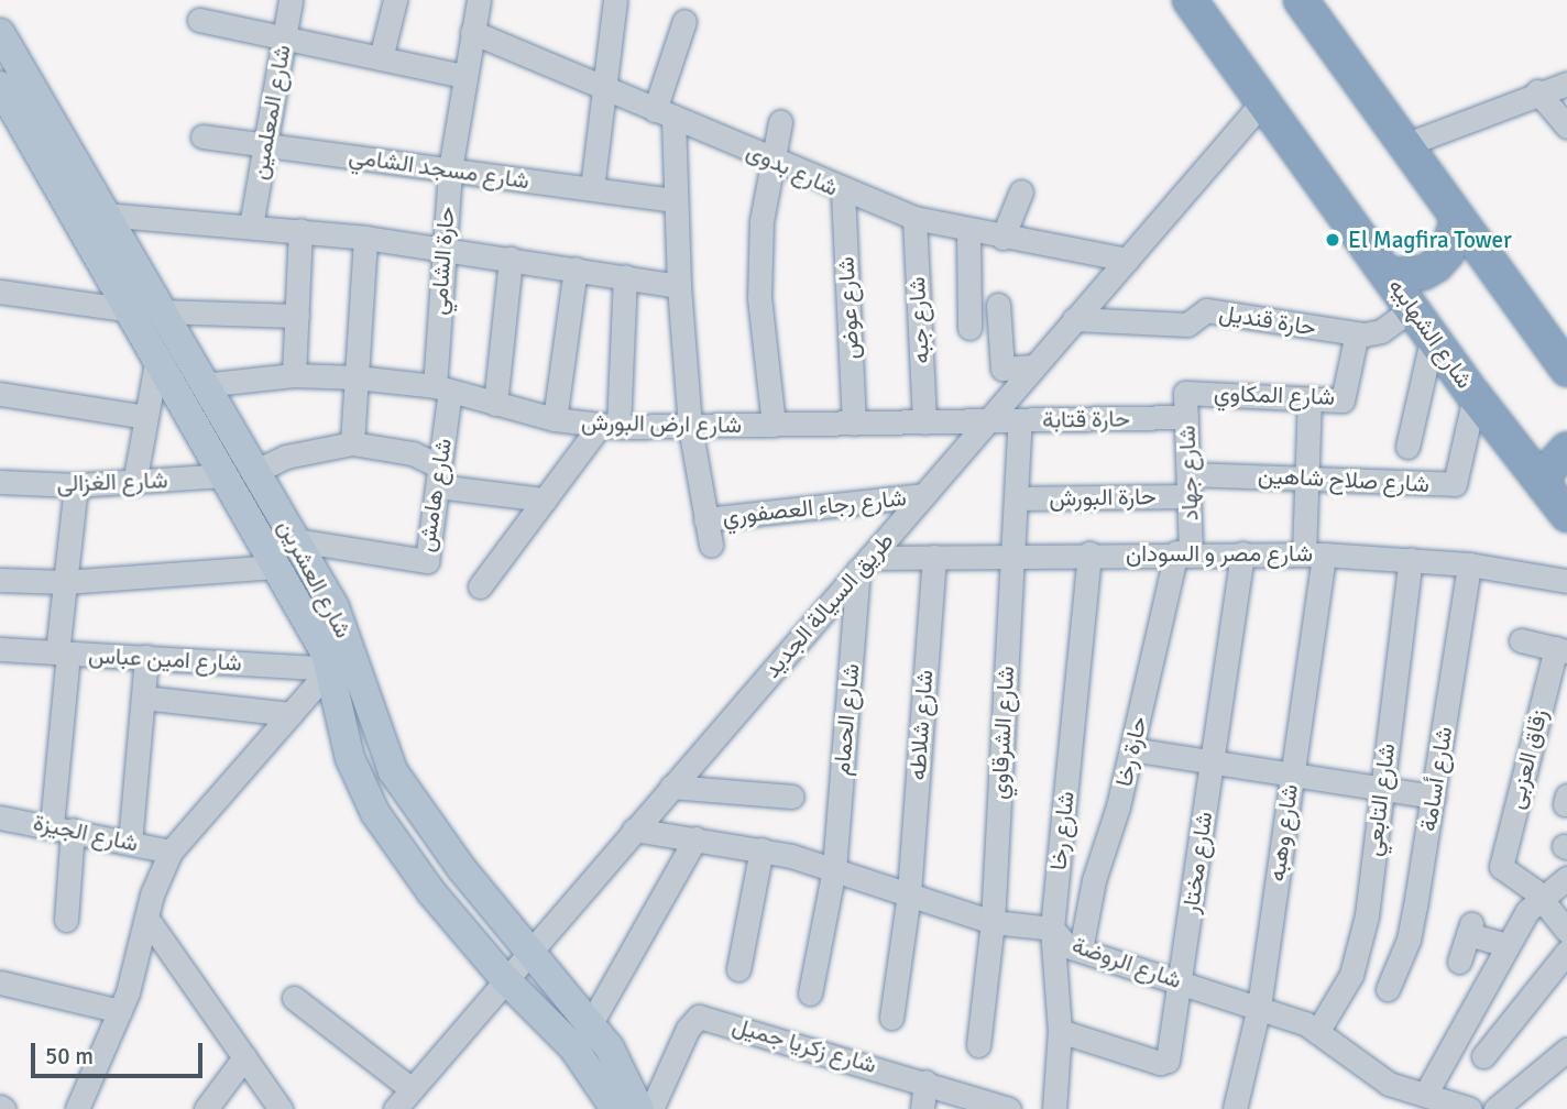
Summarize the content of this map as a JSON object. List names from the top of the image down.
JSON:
{
  "streets": {
    "highway": ["شارع الشهابيه"],
    "main road": ["شارع العشرين"],
    "street": [
      "شارع المعلمين",
      "شارع مسجد الشامي",
      "شارع بدوى",
      "حارة الشامي",
      "شارع عوض",
      "شارع جبه",
      "حارة قنديل",
      "شارع المكاوي",
      "حارة قتابة",
      "شارع ارض البورش",
      "شارع جهاد",
      "شارع صلاح شاهين",
      "شارع الغزالى",
      "شارع هامش",
      "حارة البورش",
      "شارع رجاء العصفوري",
      "شارع مصر و السودان",
      "طريق السيالة الجديد",
      "شارع امين عباس",
      "شارع الحمام",
      "شارع شلاطه",
      "شارع الشرقاوي",
      "حارة رخا",
      "زقاق العزبى",
      "شارع أسامة",
      "شارع التابعي",
      "شارع رخا",
      "شارع الجيزة",
      "شارع وهبه",
      "شارع مختار",
      "شارع الروضة",
      "شارع زكريا جميل"
    ]
  },
  "crossings": [
    ["شارع المعلمين", "شارع مسجد الشامي"],
    ["شارع مسجد الشامي", "حارة الشامي"],
    ["شارع بدوى", "حارة الشامي"],
    ["شارع بدوى", "شارع عوض"],
    ["شارع بدوى", "شارع جبه"],
    ["شارع بدوى", "طريق السيالة الجديد"],
    ["حارة الشامي", "شارع ارض البورش"],
    ["حارة الشامي", "شارع هامش"],
    ["شارع عوض", "شارع ارض البورش"],
    ["شارع جبه", "شارع ارض البورش"],
    ["حارة قنديل", "شارع الشهابيه"],
    ["حارة قنديل", "شارع المكاوي"],
    ["حارة قنديل", "طريق السيالة الجديد"],
    ["شارع الشهابيه", "شارع صلاح شاهين"],
    ["شارع الشهابيه", "طريق السيالة الجديد"],
    ["شارع المكاوي", "حارة قتابة"],
    ["شارع المكاوي", "شارع جهاد"],
    ["شارع المكاوي", "شارع وهبه"],
    ["حارة قتابة", "شارع ارض البورش"],
    ["حارة قتابة", "شارع جهاد"],
    ["حارة قتابة", "طريق السيالة الجديد"],
    ["حارة قتابة", "شارع الشرقاوي"],
    ["شارع ارض البورش", "شارع هامش"],
    ["شارع ارض البورش", "شارع العشرين"],
    ["شارع ارض البورش", "طريق السيالة الجديد"],
    ["شارع جهاد", "شارع صلاح شاهين"],
    ["شارع جهاد", "حارة البورش"],
    ["شارع جهاد", "شارع مصر و السودان"],
    ["شارع جهاد", "حارة رخا"],
    ["شارع صلاح شاهين", "حارة البورش"],
    ["شارع صلاح شاهين", "شارع وهبه"],
    ["شارع الغزالى", "شارع العشرين"],
    ["شارع هامش", "شارع العشرين"],
    ["حارة البورش", "شارع الشرقاوي"],
    ["شارع رجاء العصفوري", "طريق السيالة الجديد"],
    ["شارع مصر و السودان", "طريق السيالة الجديد"],
    ["شارع مصر و السودان", "شارع الحمام"],
    ["شارع مصر و السودان", "شارع شلاطه"],
    ["شارع مصر و السودان", "شارع الشرقاوي"],
    ["شارع مصر و السودان", "حارة رخا"],
    ["شارع مصر و السودان", "شارع أسامة"],
    ["شارع مصر و السودان", "شارع التابعي"],
    ["شارع مصر و السودان", "شارع رخا"],
    ["شارع مصر و السودان", "شارع وهبه"],
    ["شارع مصر و السودان", "شارع مختار"],
    ["شارع العشرين", "طريق السيالة الجديد"],
    ["شارع العشرين", "شارع امين عباس"],
    ["طريق السيالة الجديد", "شارع الحمام"],
    ["طريق السيالة الجديد", "شارع الروضة"],
    ["شارع الحمام", "شارع الروضة"],
    ["شارع شلاطه", "شارع الروضة"],
    ["شارع الشرقاوي", "شارع الروضة"],
    ["حارة رخا", "شارع الروضة"],
    ["شارع التابعي", "شارع الروضة"],
    ["شارع رخا", "شارع مختار"],
    ["شارع رخا", "شارع الروضة"],
    ["شارع وهبه", "شارع الروضة"],
    ["شارع مختار", "شارع الروضة"]
  ],
  "places": ["El Magfira Tower"],
  "scale_bar": "50 m"
}
